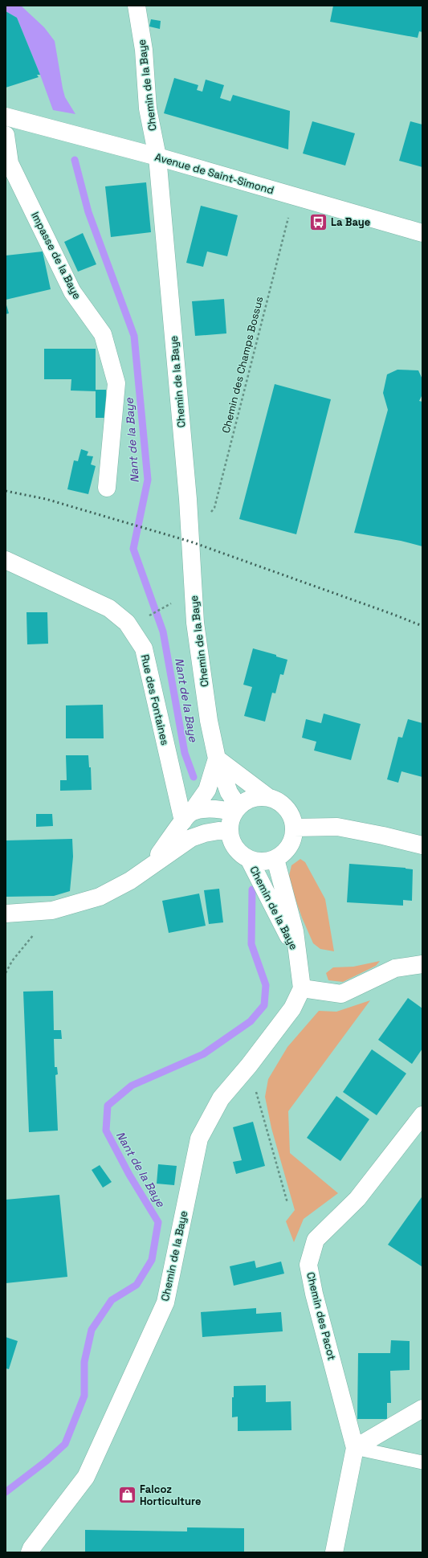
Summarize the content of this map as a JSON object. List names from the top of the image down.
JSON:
{
  "streets": {
    "street": [
      "Chemin de la Baye",
      "Avenue de Saint-Simond",
      "Impasse de la Baye",
      "Rue des Fontaines",
      "Chemin des Pacot"
    ],
    "path": ["Chemin des Champs Bossus"]
  },
  "crossings": [
    ["Chemin de la Baye", "Avenue de Saint-Simond"],
    ["Chemin de la Baye", "Chemin des Champs Bossus"],
    ["Chemin de la Baye", "Rue des Fontaines"],
    ["Avenue de Saint-Simond", "Chemin des Champs Bossus"]
  ],
  "water": ["Nant de la Baye"],
  "places": {
    "bus stop": ["La Baye"],
    "shop": ["Falcoz Horticulture"]
  }
}
